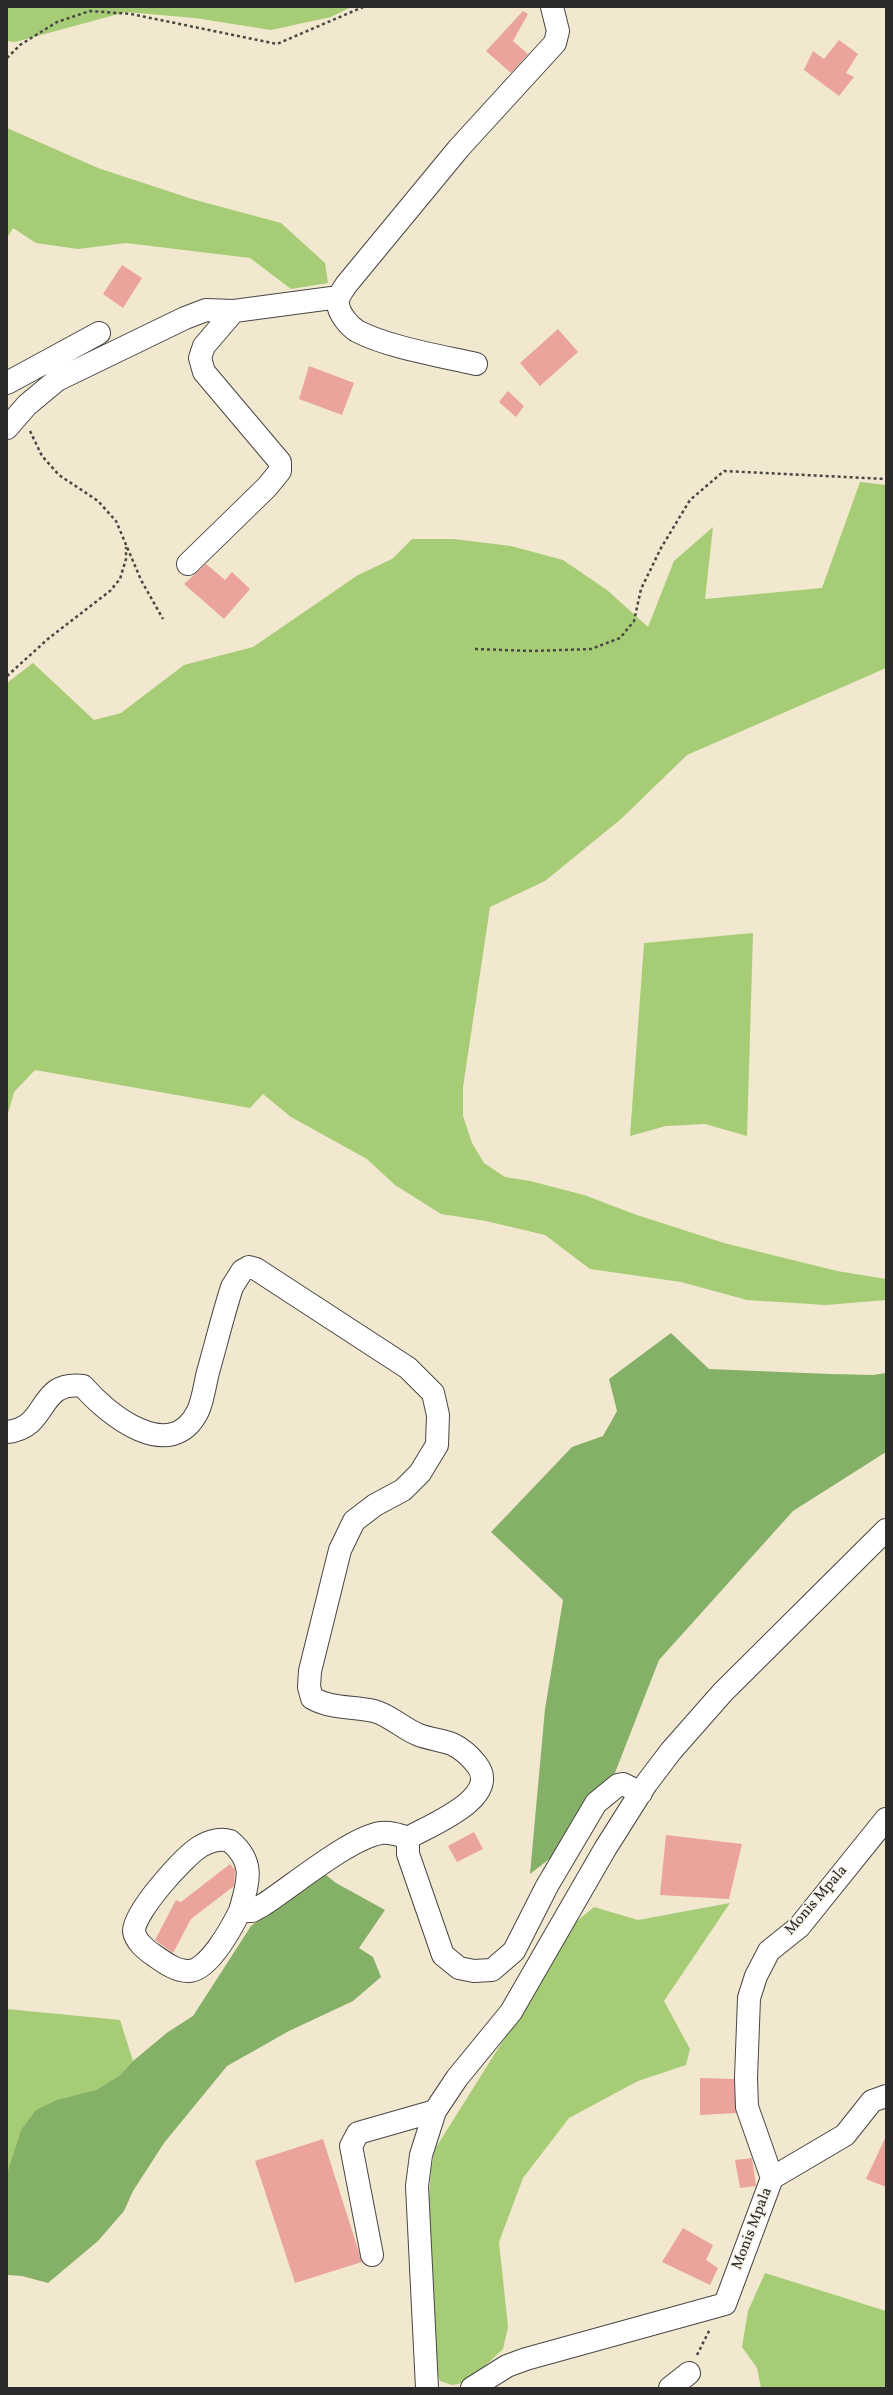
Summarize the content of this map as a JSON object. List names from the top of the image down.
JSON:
{
  "streets": {
    "street": ["Monis Mpala"]
  }
}
